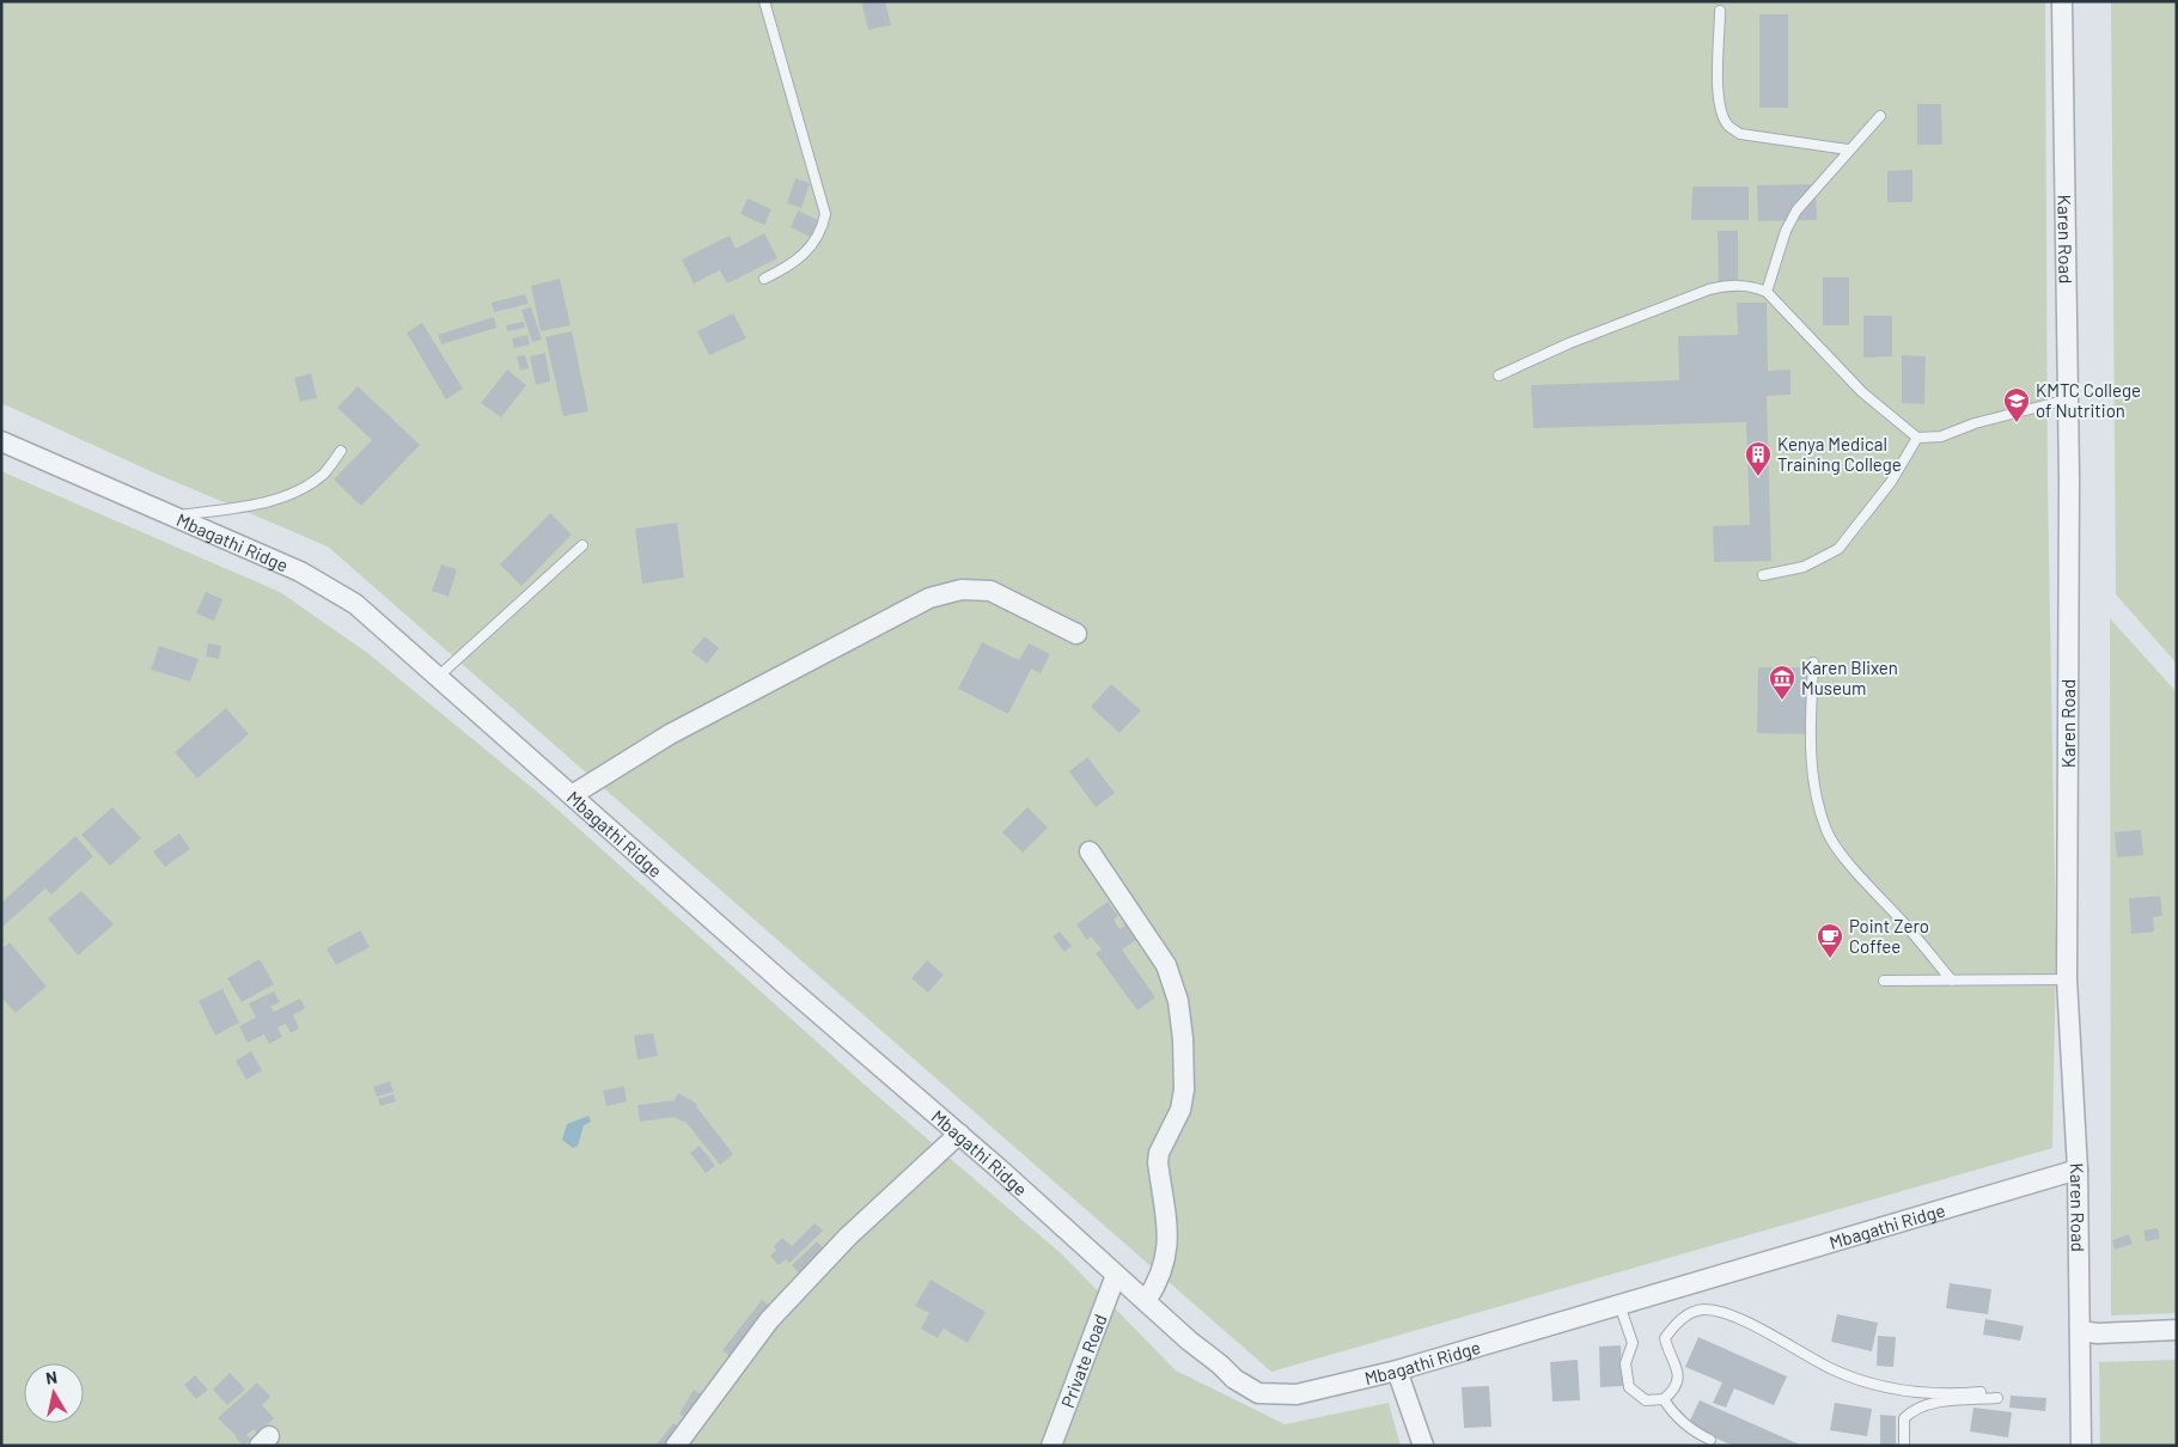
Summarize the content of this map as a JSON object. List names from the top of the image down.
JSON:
{
  "streets": {
    "street": ["Karen Road", "Mbagathi Ridge", "Private Road"]
  },
  "crossings": [
    ["Karen Road", "Mbagathi Ridge"],
    ["Mbagathi Ridge", "Private Road"]
  ],
  "places": {
    "school or university": ["KMTC College of Nutrition"],
    "building": ["Kenya Medical Training College"],
    "museum": ["Karen Blixen Museum"],
    "cafe": ["Point Zero Coffee"]
  },
  "north": "top"
}
